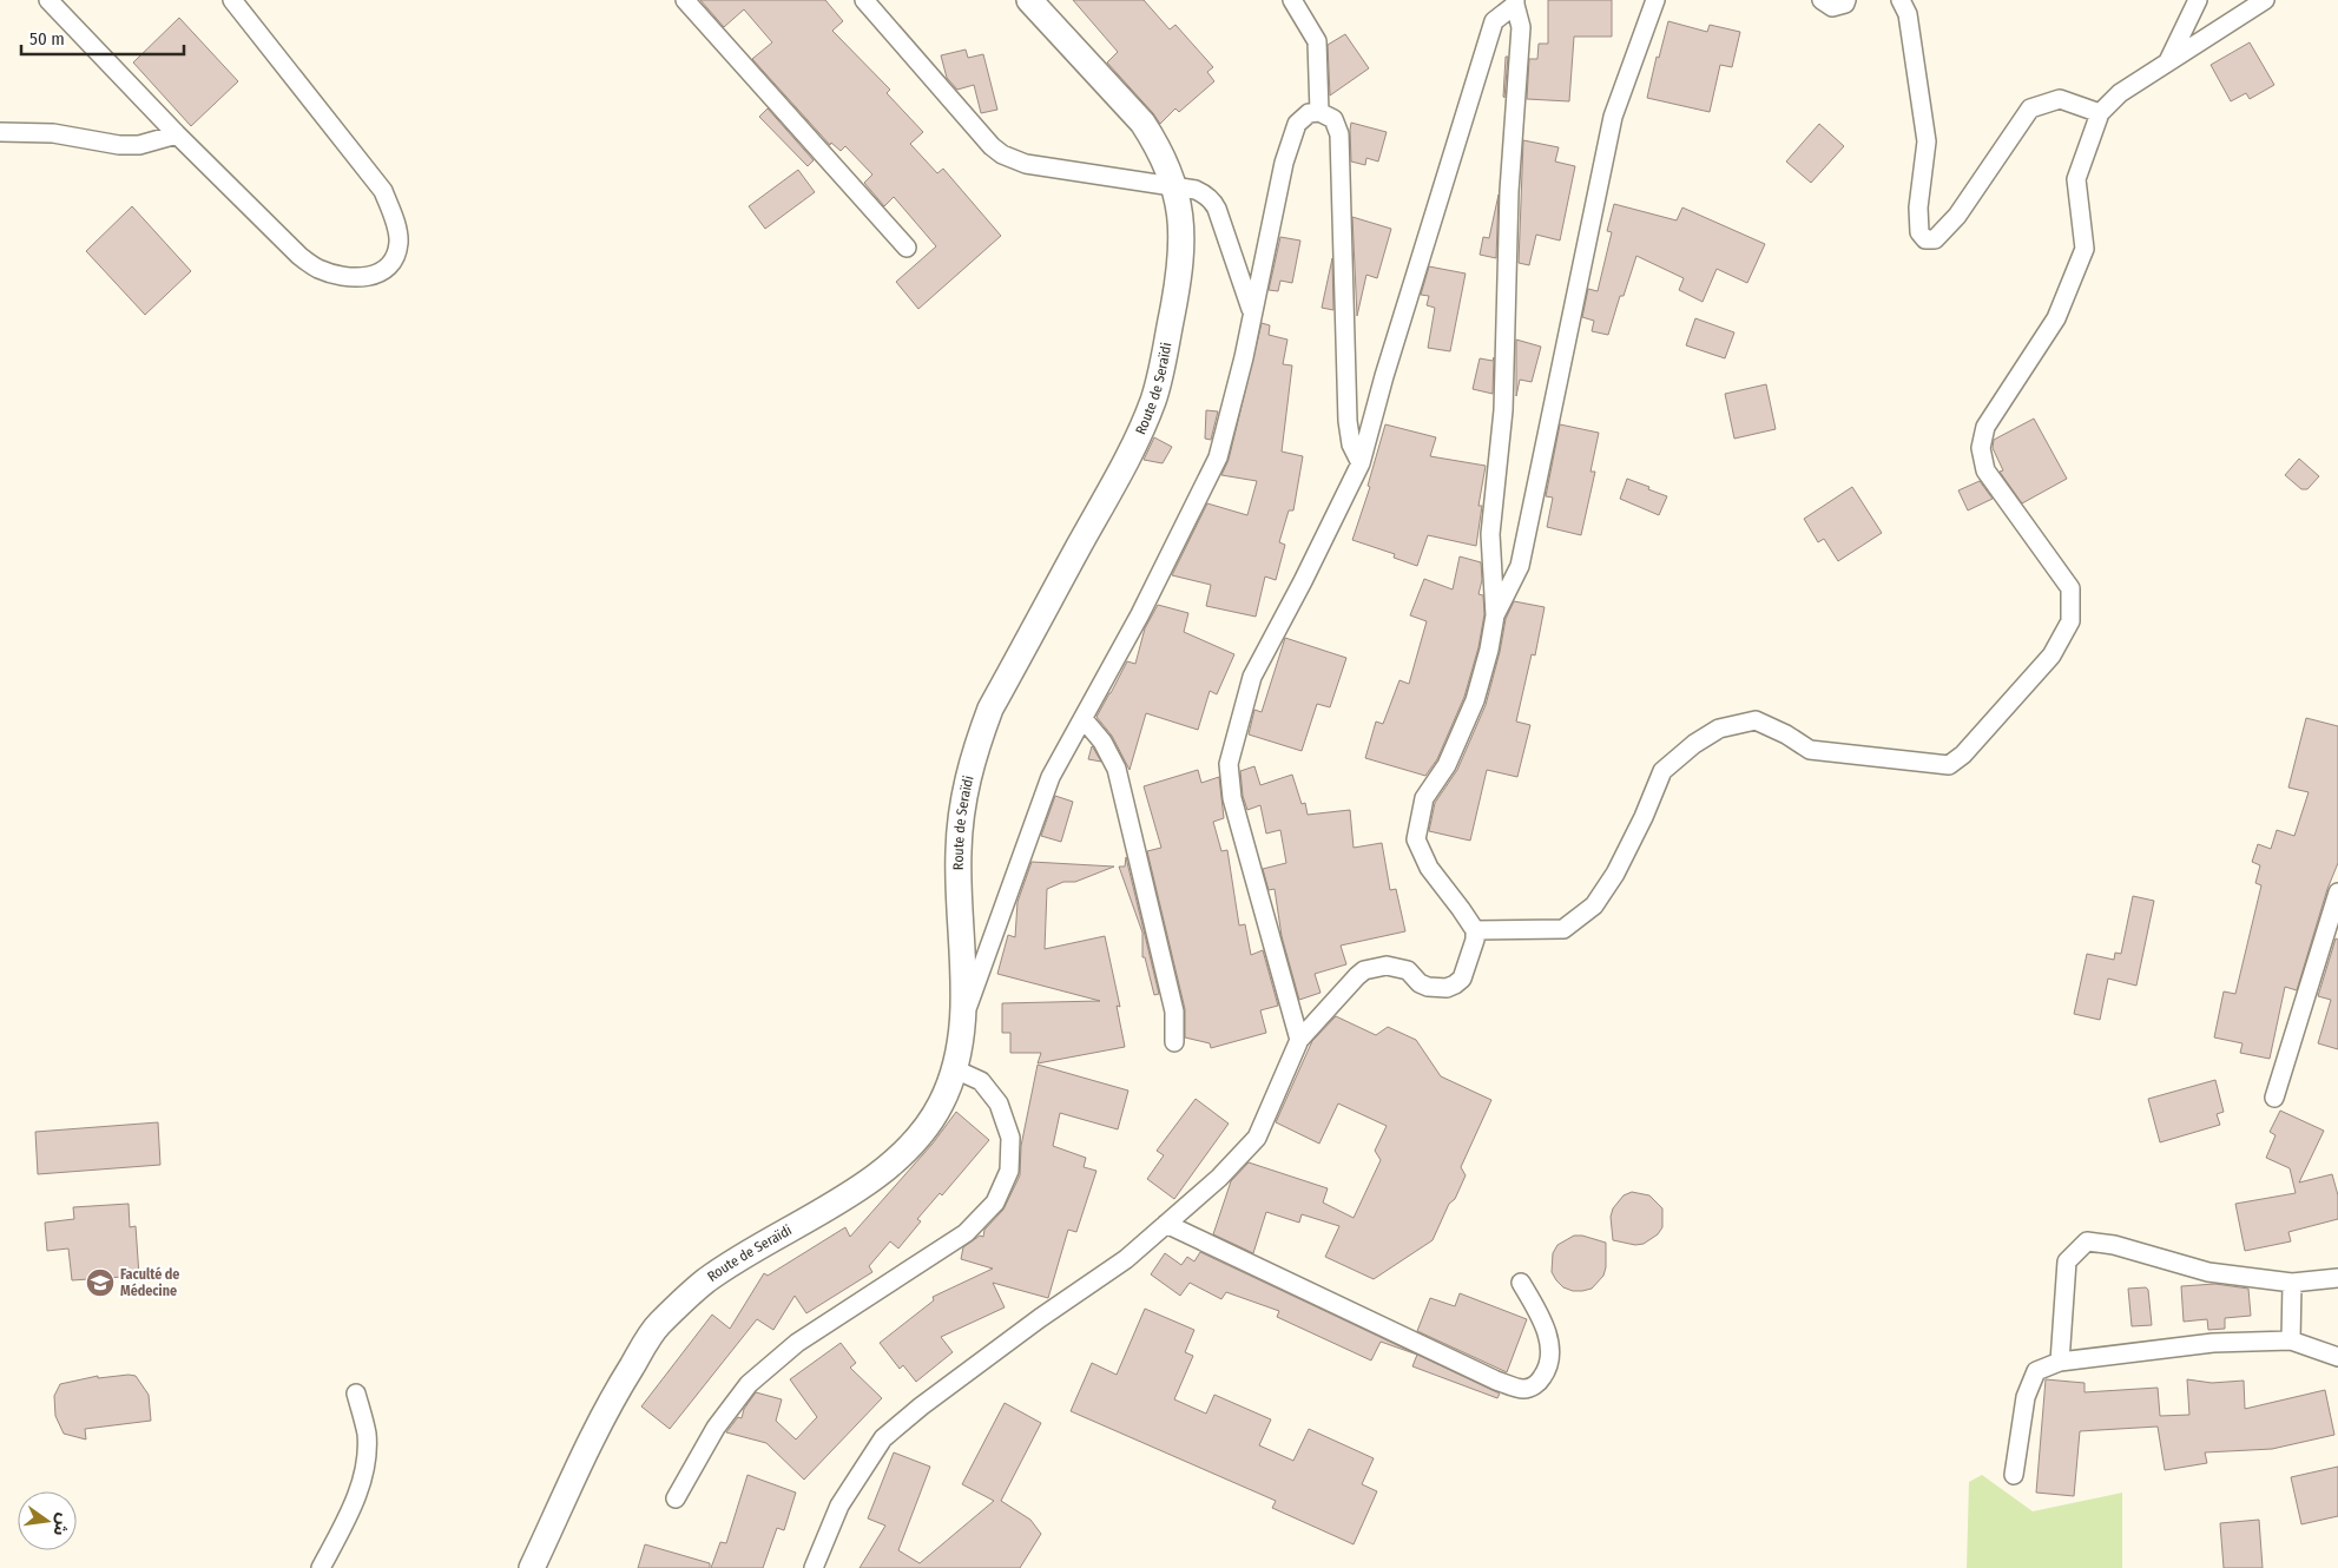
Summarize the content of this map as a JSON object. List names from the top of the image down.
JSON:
{
  "streets": {
    "street": ["Route de Seraïdi"]
  },
  "places": {
    "school or university": ["Faculté de Médecine"]
  },
  "scale_bar": "50 m",
  "north": "right"
}
